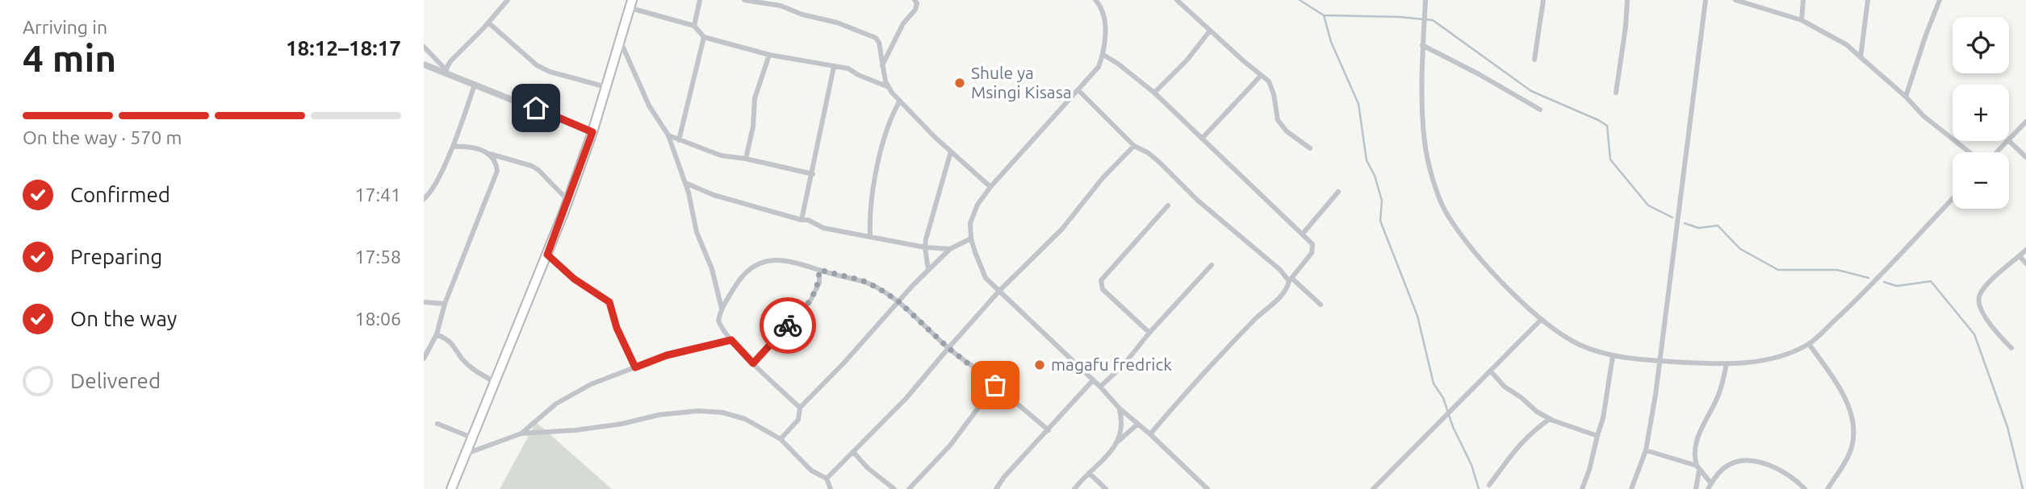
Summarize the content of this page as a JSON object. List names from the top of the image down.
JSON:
{
  "places": ["Shule ya Msingi Kisasa", "magafu fredrick"],
  "page": {
    "heading": ["4 min", "Arriving in", "18:12–18:17"],
    "map_buttons": ["+", "−"],
    "bar": "On the way · 570 m",
    "list": [
      ["Confirmed", "17:41"],
      ["Preparing", "17:58"],
      ["On the way", "18:06"],
      "Delivered"
    ]
  }
}
